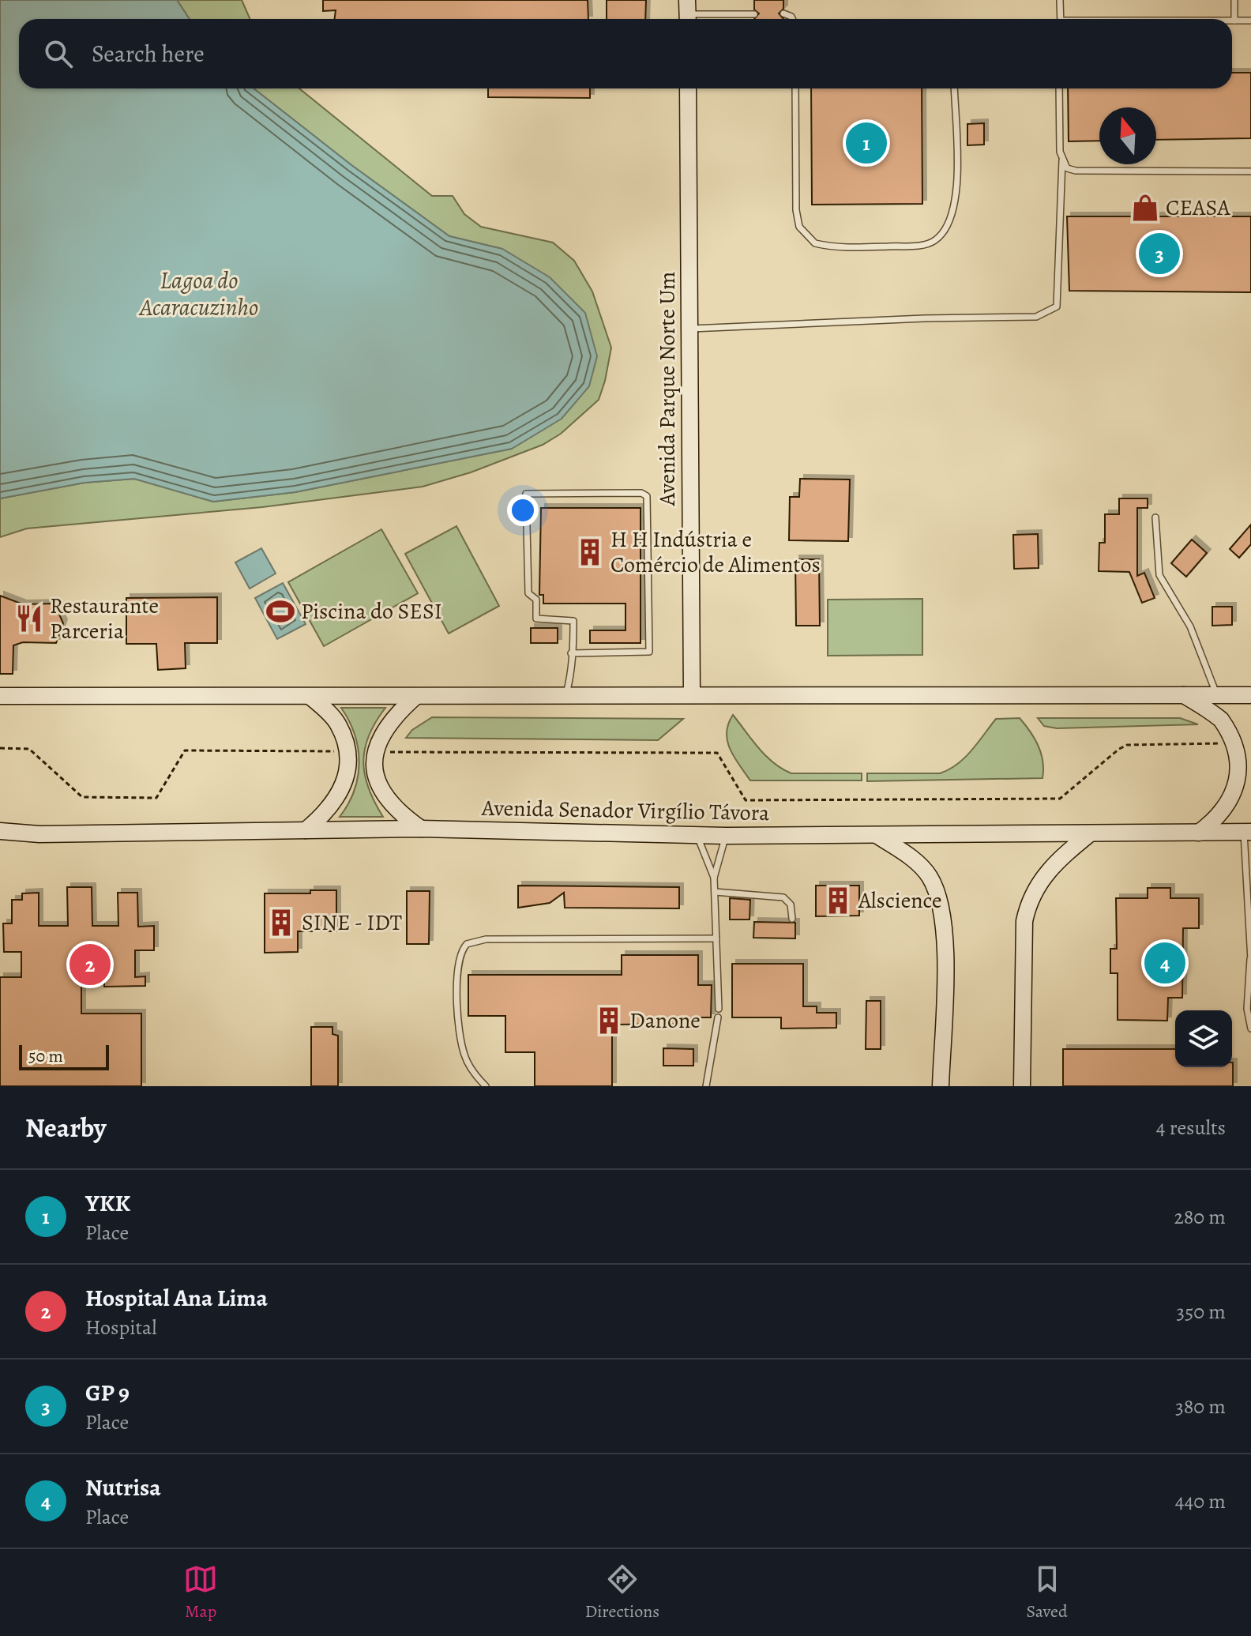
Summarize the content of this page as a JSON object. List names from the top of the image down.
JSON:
{
  "streets": {
    "main road": ["Avenida Parque Norte Um", "Avenida Senador Virgílio Távora"]
  },
  "water": ["Lagoa do Acaracuzinho"],
  "places": {
    "shop": ["CEASA"],
    "building": [
      "H H Indústria e Comércio de Alimentos",
      "Alscience",
      "SINE - IDT",
      "Danone"
    ],
    "sports": ["Piscina do SESI"],
    "restaurant": ["Restaurante Parceria"]
  },
  "scale_bar": "50 m",
  "north": "top",
  "page": {
    "search": "Search here",
    "pins": [
      "1",
      "3",
      "4",
      "2"
    ],
    "scale": "50 m",
    "heading": ["Nearby", "4 results"],
    "list": [
      {
        "mark": "1",
        "name": "YKK",
        "note": "Place",
        "value": "280 m"
      },
      {
        "mark": "2",
        "name": "Hospital Ana Lima",
        "note": "Hospital",
        "value": "350 m"
      },
      {
        "mark": "3",
        "name": "GP 9",
        "note": "Place",
        "value": "380 m"
      },
      {
        "mark": "4",
        "name": "Nutrisa",
        "note": "Place",
        "value": "440 m"
      }
    ],
    "nav": ["Map", "Directions", "Saved"]
  }
}
